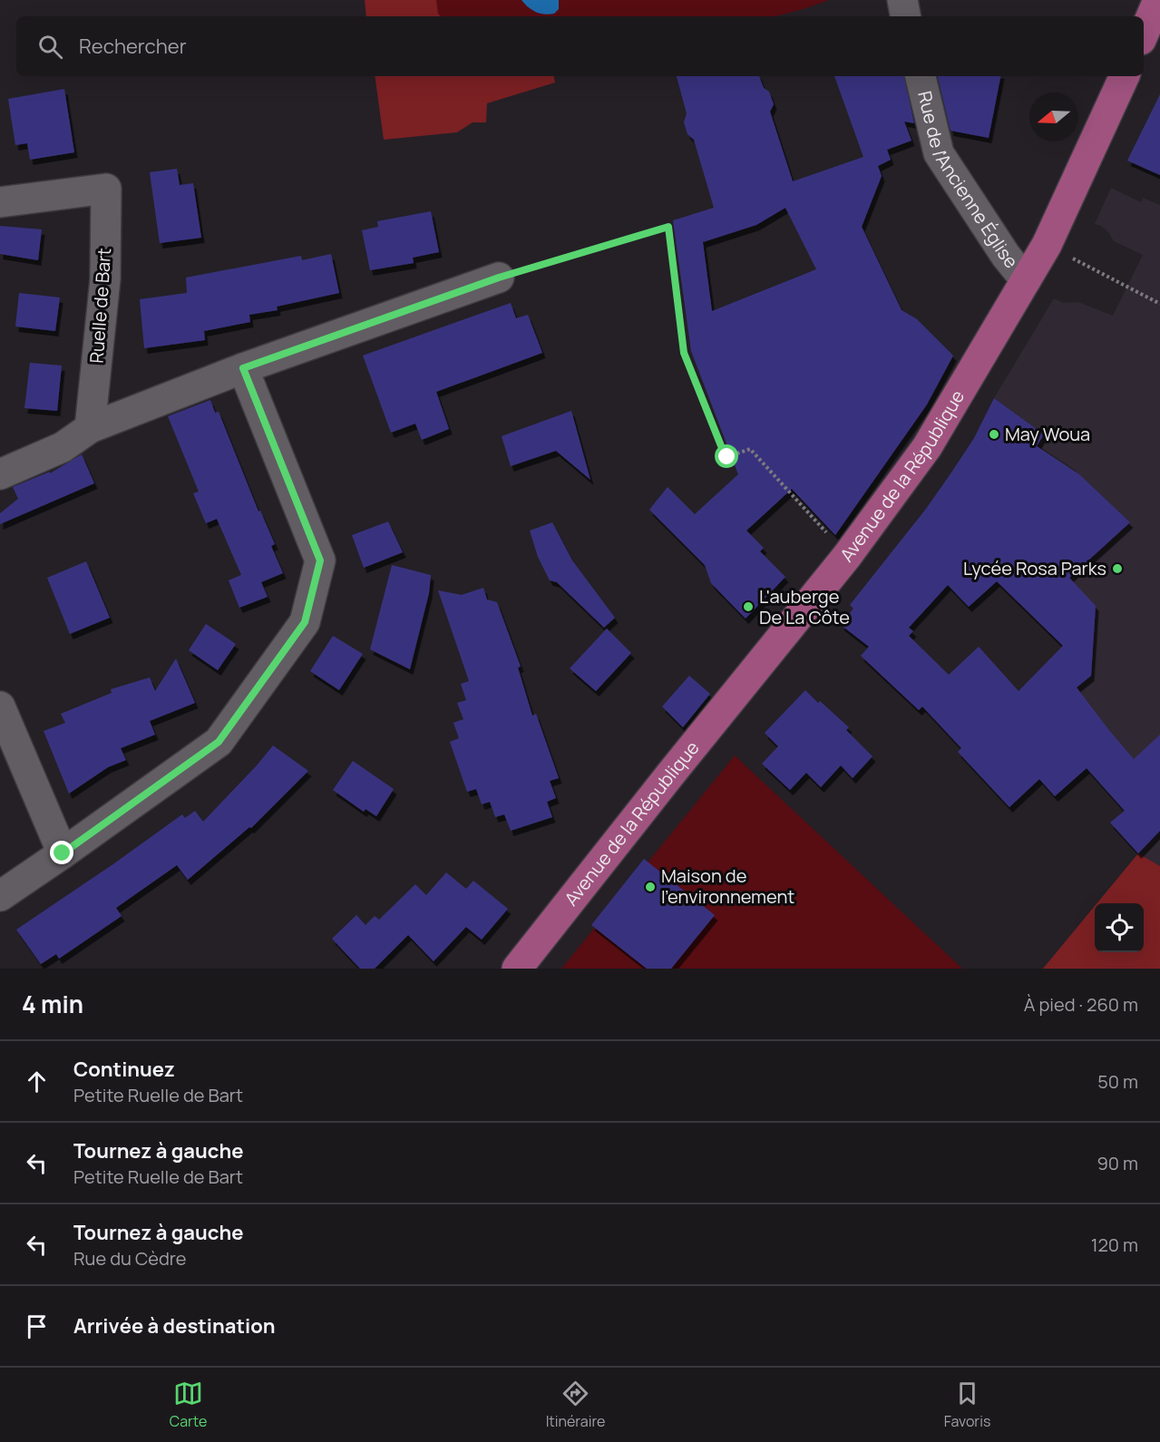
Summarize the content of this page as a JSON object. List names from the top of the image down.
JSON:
{
  "streets": {
    "main road": ["Avenue de la République"],
    "street": ["Rue de l'Ancienne Église", "Ruelle de Bart"]
  },
  "crossings": [
    ["Rue de l'Ancienne Église", "Avenue de la République"]
  ],
  "places": [
    "May Woua",
    "Lycée Rosa Parks",
    "L'auberge De La Côte",
    "Maison de l'environnement"
  ],
  "north": "left",
  "page": {
    "search": "Rechercher",
    "heading": ["4 min", "À pied · 260 m"],
    "list": [
      ["Continuez", "Petite Ruelle de Bart", "50 m"],
      ["Tournez à gauche", "Petite Ruelle de Bart", "90 m"],
      ["Tournez à gauche", "Rue du Cèdre", "120 m"],
      "Arrivée à destination"
    ],
    "nav": ["Carte", "Itinéraire", "Favoris"]
  }
}
